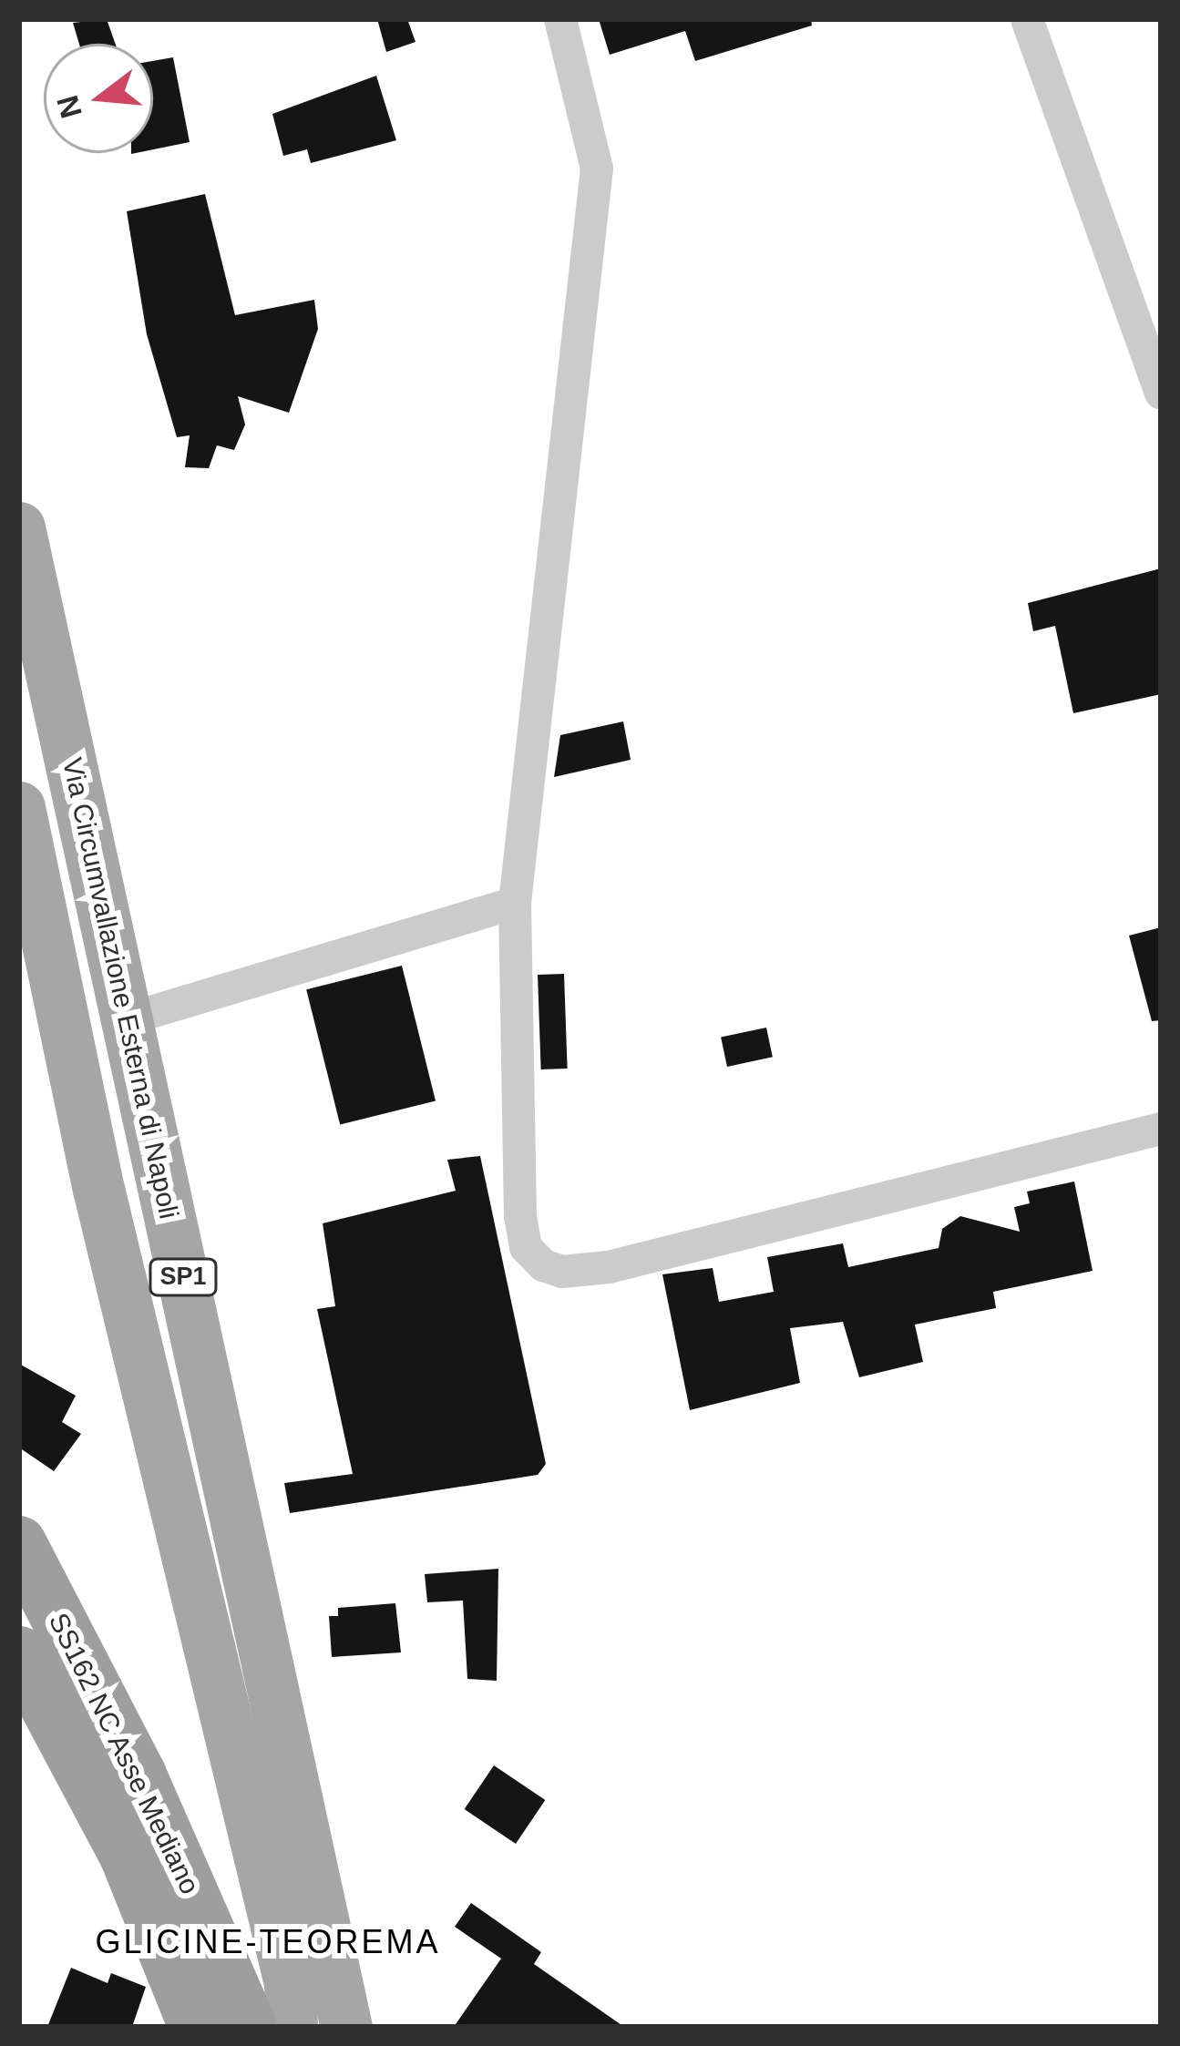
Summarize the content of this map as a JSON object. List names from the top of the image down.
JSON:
{
  "streets": {
    "highway": ["SS162 NC Asse Mediano"],
    "main road": ["Via Circumvallazione Esterna di Napoli", "SP1"]
  },
  "districts": ["GLICINE-TEOREMA"],
  "north": "left"
}
